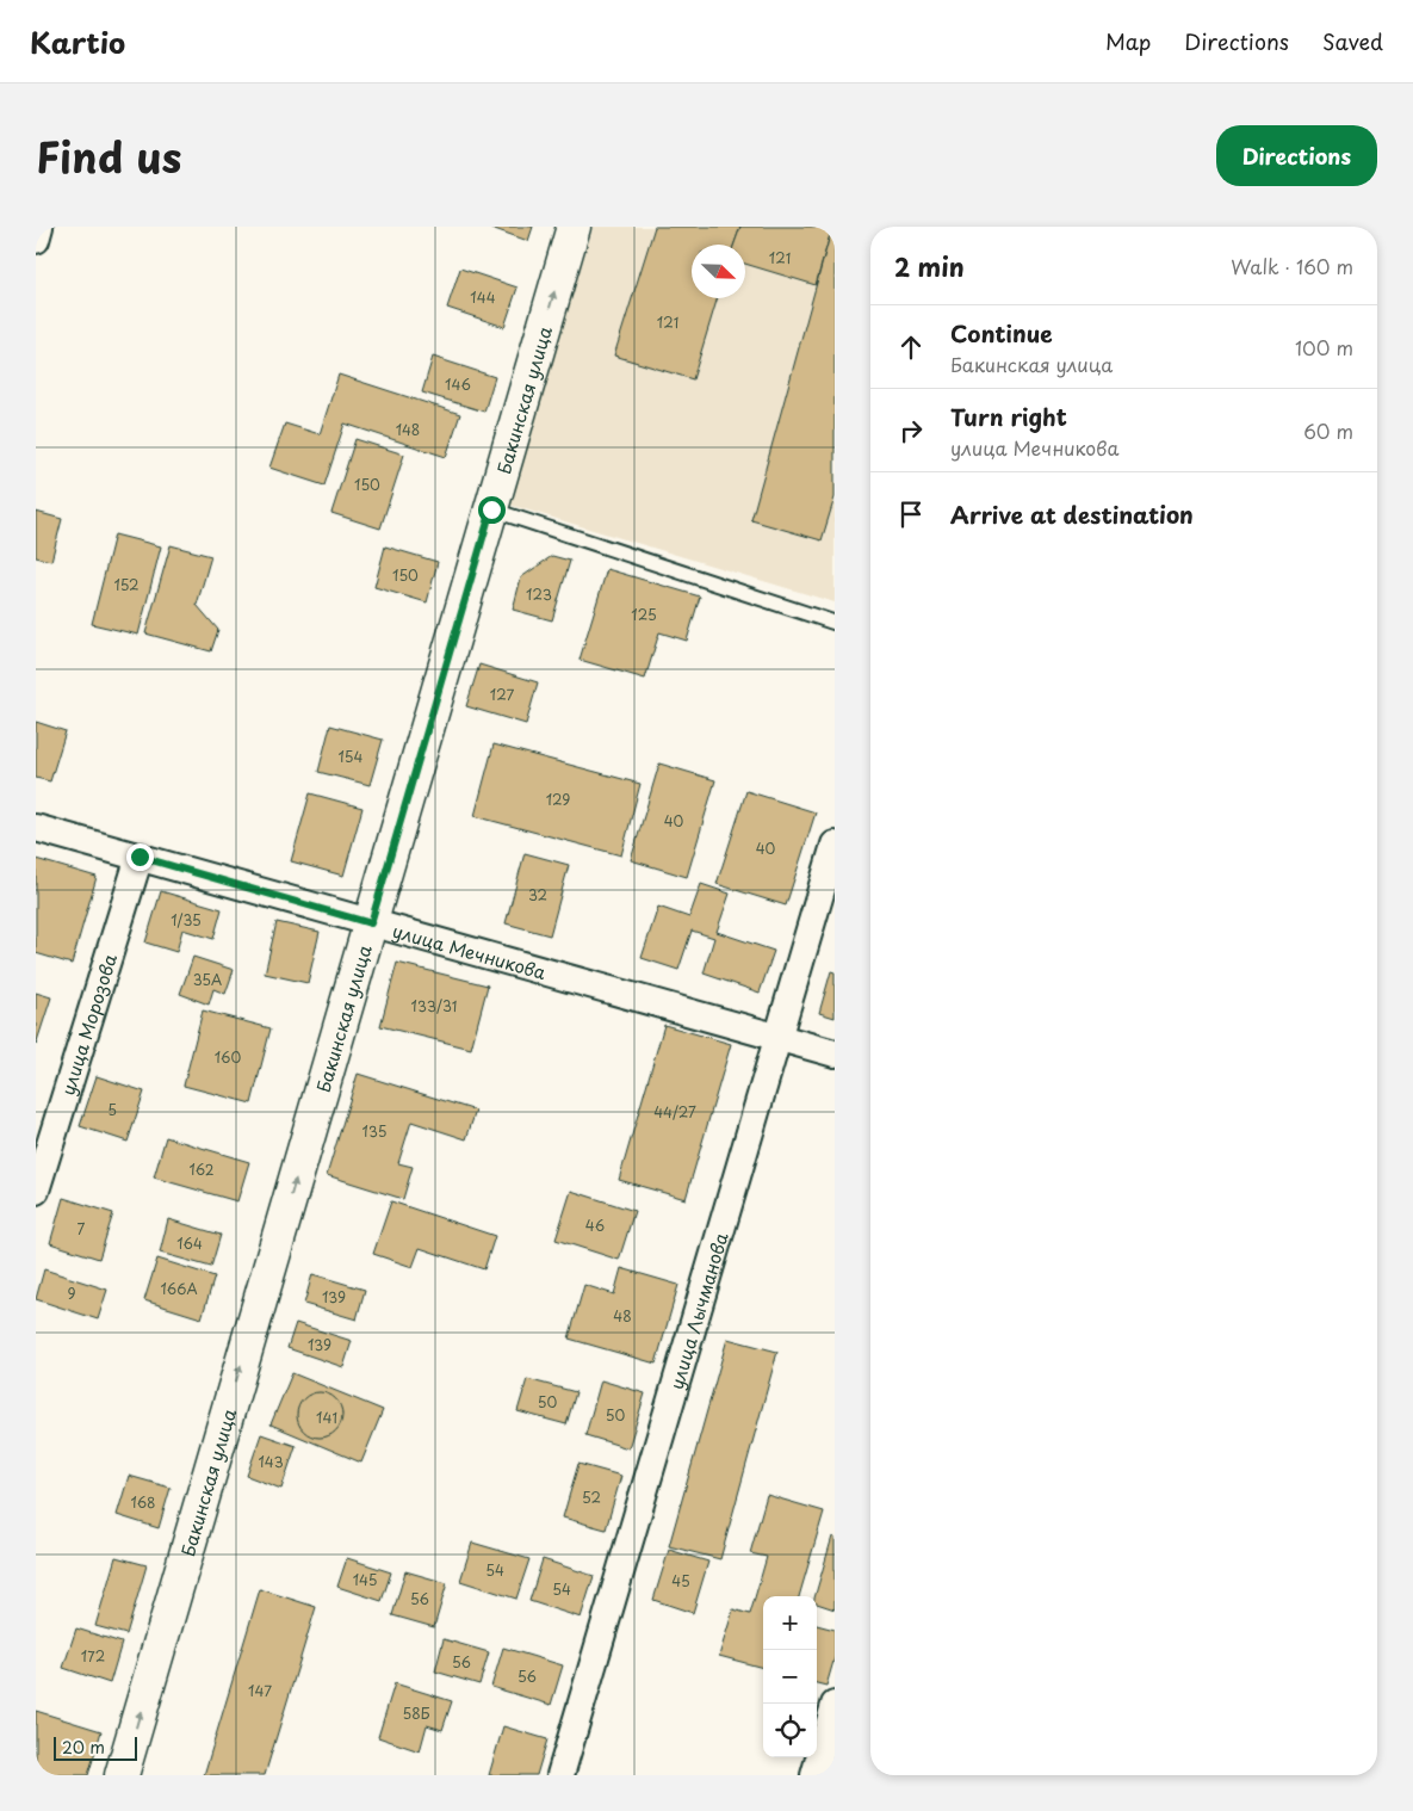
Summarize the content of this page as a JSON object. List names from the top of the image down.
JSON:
{
  "streets": {
    "main road": ["Бакинская улица"],
    "street": ["улица Мечникова", "улица Морозова", "улица Лычманова"]
  },
  "crossings": [
    ["Бакинская улица", "улица Мечникова"],
    ["улица Мечникова", "улица Морозова"],
    ["улица Мечникова", "улица Лычманова"]
  ],
  "one_way": ["Бакинская улица"],
  "house_numbers": [
    "121",
    "144",
    "121",
    "146",
    "148",
    "150",
    "150",
    "152",
    "123",
    "125",
    "127",
    "154",
    "129",
    "40",
    "40",
    "32",
    "1/35",
    "35А",
    "133/31",
    "160",
    "5",
    "44/27",
    "135",
    "162",
    "46",
    "7",
    "164",
    "166А",
    "9",
    "139",
    "48",
    "139",
    "50",
    "50",
    "141",
    "143",
    "52",
    "168",
    "54",
    "145",
    "45",
    "54",
    "56",
    "172",
    "56",
    "56",
    "147",
    "58Б"
  ],
  "scale_bar": "20 m",
  "north": "bottom right",
  "page": {
    "header": "Kartio",
    "nav": ["Map", "Directions", "Saved"],
    "title": "Find us",
    "buttons": "Directions",
    "heading": ["2 min", "Walk · 160 m"],
    "list": [
      ["Continue", "Бакинская улица", "100 m"],
      ["Turn right", "улица Мечникова", "60 m"],
      "Arrive at destination"
    ],
    "map_buttons": ["+", "−"],
    "scale": "20 m"
  }
}
